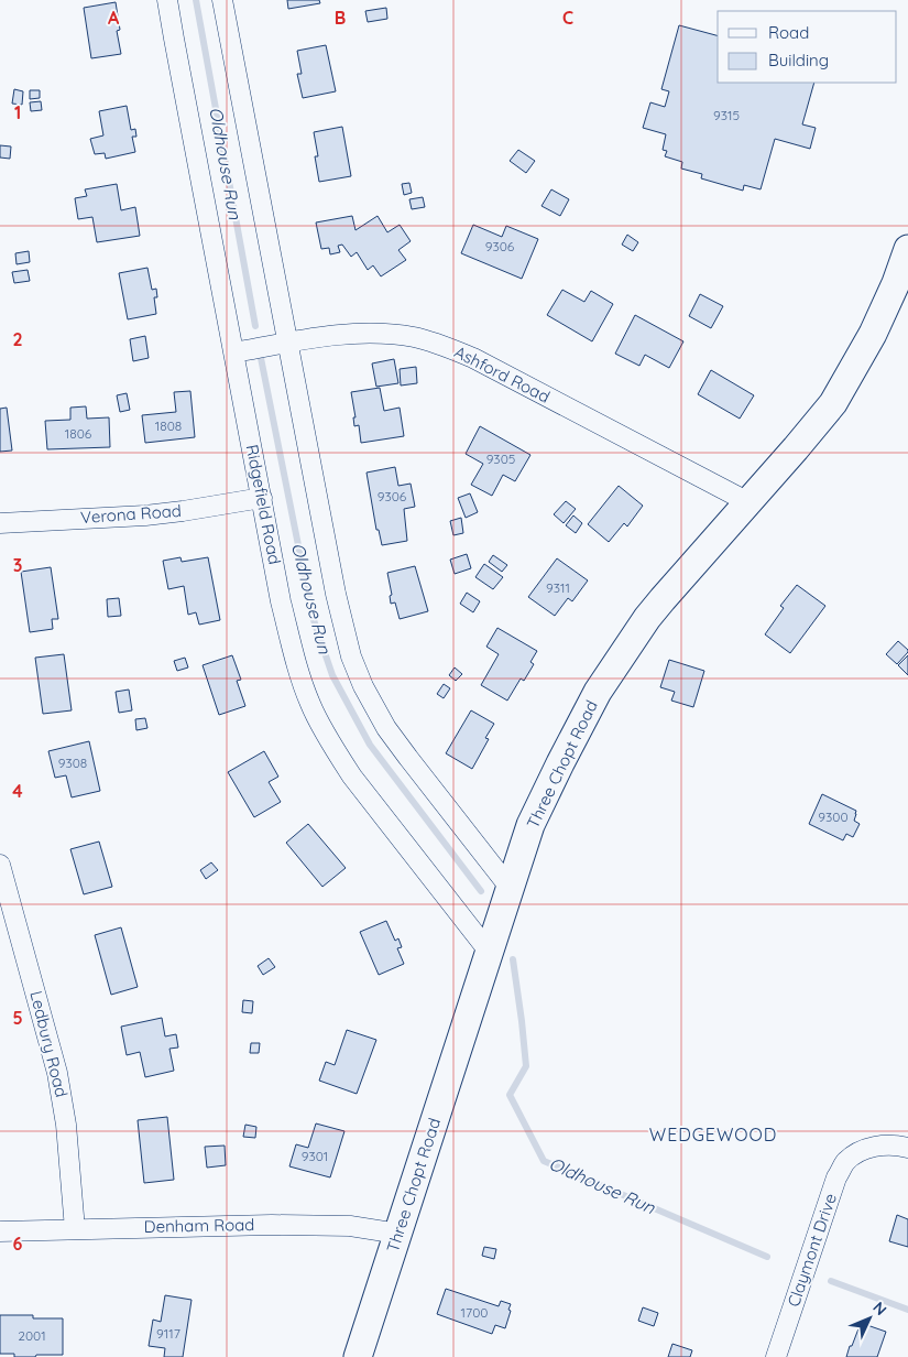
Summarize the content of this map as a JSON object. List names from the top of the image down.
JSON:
{
  "streets": {
    "main road": ["Three Chopt Road"],
    "street": [
      "Ashford Road",
      "Ridgefield Road",
      "Verona Road",
      "Ledbury Road",
      "Denham Road",
      "Claymont Drive"
    ]
  },
  "crossings": [
    ["Ashford Road", "Ridgefield Road"],
    ["Ashford Road", "Three Chopt Road"],
    ["Ridgefield Road", "Verona Road"],
    ["Ridgefield Road", "Three Chopt Road"],
    ["Three Chopt Road", "Denham Road"],
    ["Ledbury Road", "Denham Road"]
  ],
  "districts": ["WEDGEWOOD"],
  "water": ["Oldhouse Run"],
  "house_numbers": [
    "9315",
    "9306",
    "1808",
    "1806",
    "9305",
    "9306",
    "9311",
    "9308",
    "9300",
    "9301",
    "1700",
    "9117",
    "2001"
  ],
  "legend": ["Road", "Building"],
  "north": "top right",
  "grid": {
    "columns": ["A", "B", "C"],
    "rows": [
      "1",
      "2",
      "3",
      "4",
      "5",
      "6"
    ]
  }
}
